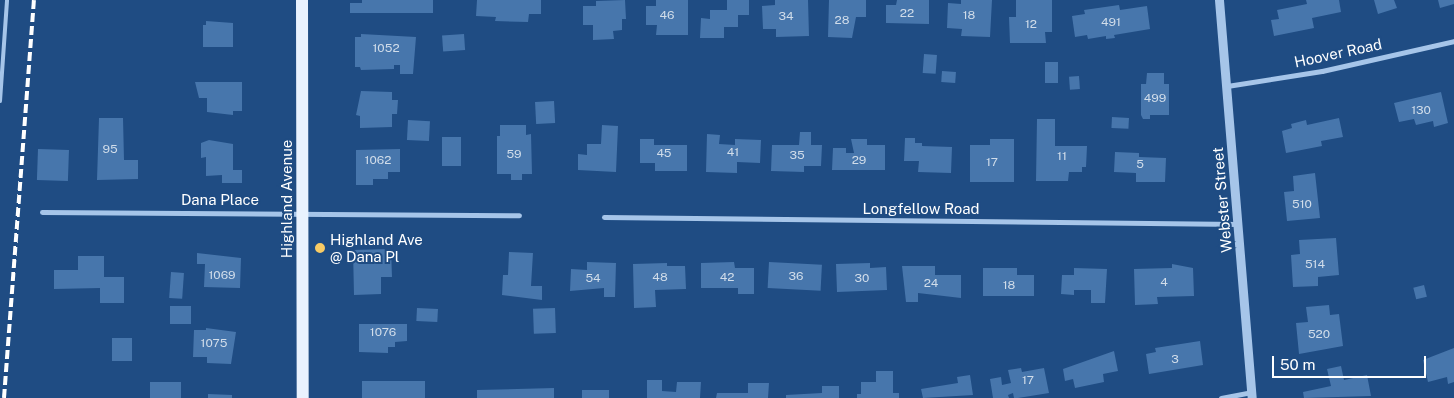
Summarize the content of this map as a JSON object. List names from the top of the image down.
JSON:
{
  "streets": {
    "main road": ["Highland Avenue"],
    "street": [
      "Hoover Road",
      "Dana Place",
      "Webster Street",
      "Longfellow Road"
    ]
  },
  "crossings": [
    ["Hoover Road", "Webster Street"],
    ["Highland Avenue", "Dana Place"],
    ["Webster Street", "Longfellow Road"]
  ],
  "places": ["Highland Ave @ Dana Pl"],
  "house_numbers": [
    "22",
    "46",
    "18",
    "34",
    "28",
    "491",
    "12",
    "1052",
    "499",
    "130",
    "95",
    "41",
    "45",
    "59",
    "35",
    "11",
    "1062",
    "29",
    "17",
    "5",
    "510",
    "514",
    "1069",
    "36",
    "48",
    "42",
    "54",
    "30",
    "4",
    "24",
    "18",
    "1076",
    "520",
    "1075",
    "3",
    "17"
  ],
  "scale_bar": "50 m"
}
